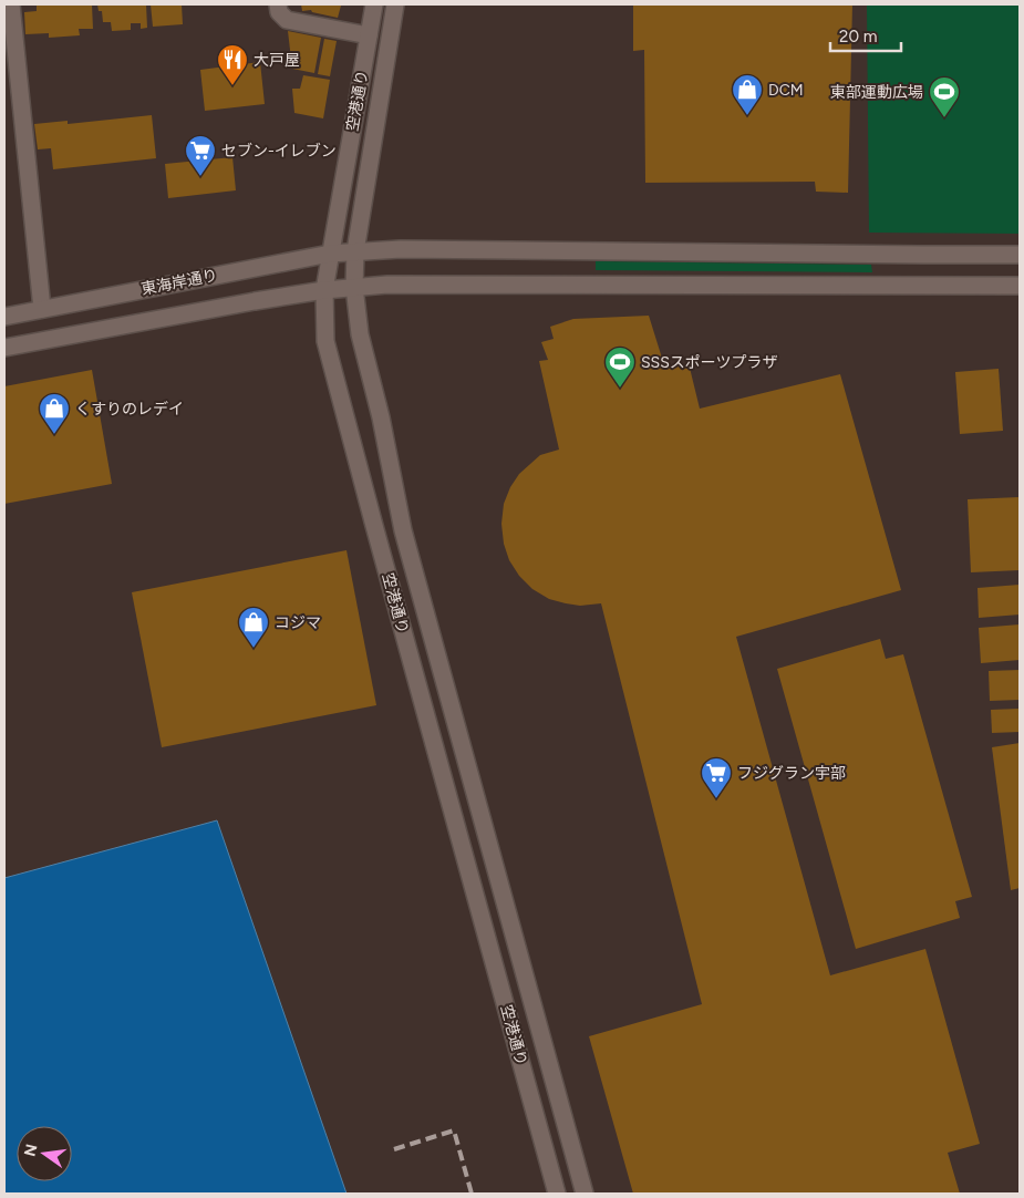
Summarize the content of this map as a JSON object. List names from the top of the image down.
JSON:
{
  "streets": {
    "street": ["空港通り", "東海岸通り"]
  },
  "crossings": [
    ["空港通り", "東海岸通り"]
  ],
  "places": {
    "restaurant": ["大戸屋"],
    "shop": ["DCM", "くすりのレデイ", "コジマ"],
    "sports": ["東部運動広場", "SSSスポーツプラザ"],
    "supermarket": ["セブン-イレブン", "フジグラン宇部"]
  },
  "scale_bar": "20 m",
  "north": "left"
}
